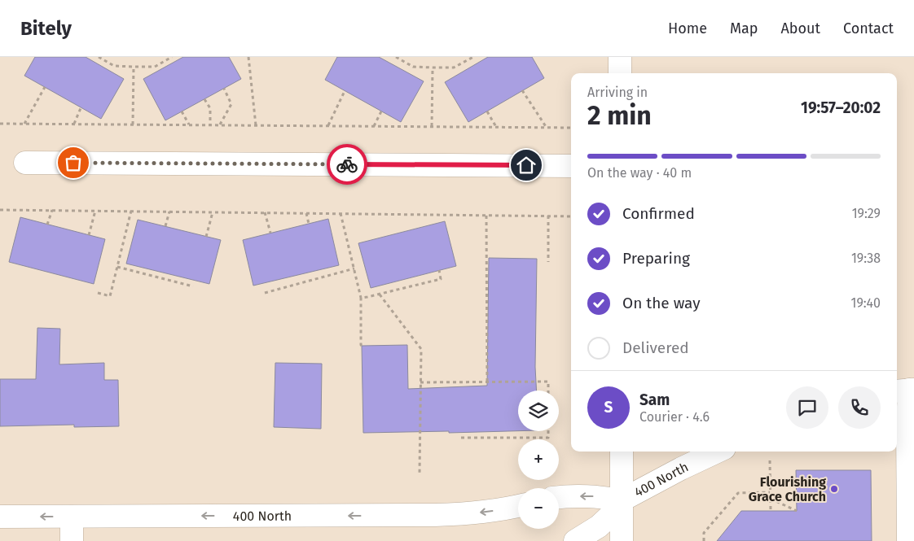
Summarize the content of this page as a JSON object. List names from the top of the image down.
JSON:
{
  "streets": {
    "main road": ["400 North"]
  },
  "one_way": ["400 North"],
  "places": ["Flourishing Grace Church"],
  "page": {
    "header": "Bitely",
    "nav": [
      "Home",
      "Map",
      "About",
      "Contact"
    ],
    "heading": ["2 min", "Arriving in", "19:57–20:02"],
    "panel": ["Sam", "Courier · 4.6"],
    "bar": "On the way · 40 m",
    "list": [
      ["Confirmed", "19:29"],
      ["Preparing", "19:38"],
      ["On the way", "19:40"],
      "Delivered"
    ],
    "round": "S",
    "map_buttons": ["+", "−"]
  }
}
